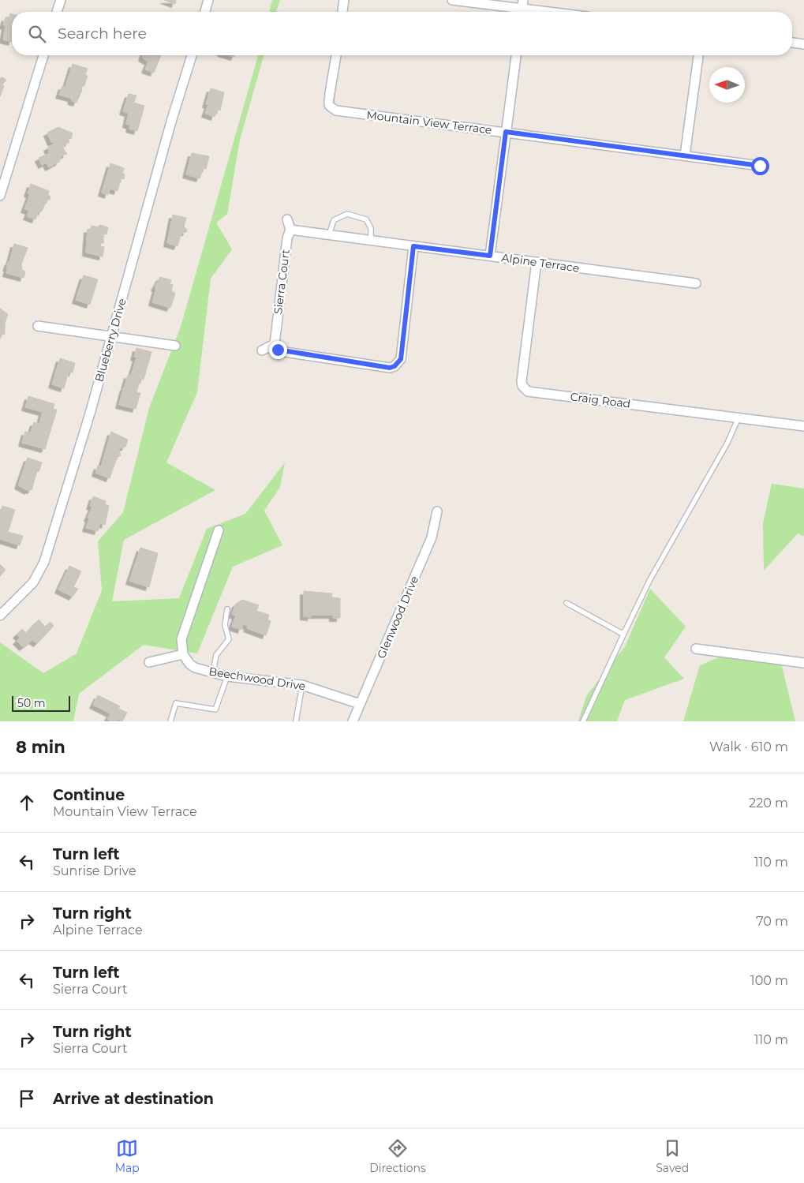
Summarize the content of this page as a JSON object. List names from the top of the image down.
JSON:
{
  "streets": {
    "street": [
      "Mountain View Terrace",
      "Alpine Terrace",
      "Sierra Court",
      "Blueberry Drive",
      "Craig Road",
      "Glenwood Drive",
      "Beechwood Drive"
    ]
  },
  "crossings": [
    ["Alpine Terrace", "Sierra Court"],
    ["Alpine Terrace", "Craig Road"],
    ["Glenwood Drive", "Beechwood Drive"]
  ],
  "scale_bar": "50 m",
  "north": "left",
  "page": {
    "search": "Search here",
    "scale": "50 m",
    "heading": ["8 min", "Walk · 610 m"],
    "list": [
      ["Continue", "Mountain View Terrace", "220 m"],
      ["Turn left", "Sunrise Drive", "110 m"],
      ["Turn right", "Alpine Terrace", "70 m"],
      ["Turn left", "Sierra Court", "100 m"],
      ["Turn right", "Sierra Court", "110 m"],
      "Arrive at destination"
    ],
    "nav": ["Map", "Directions", "Saved"]
  }
}
